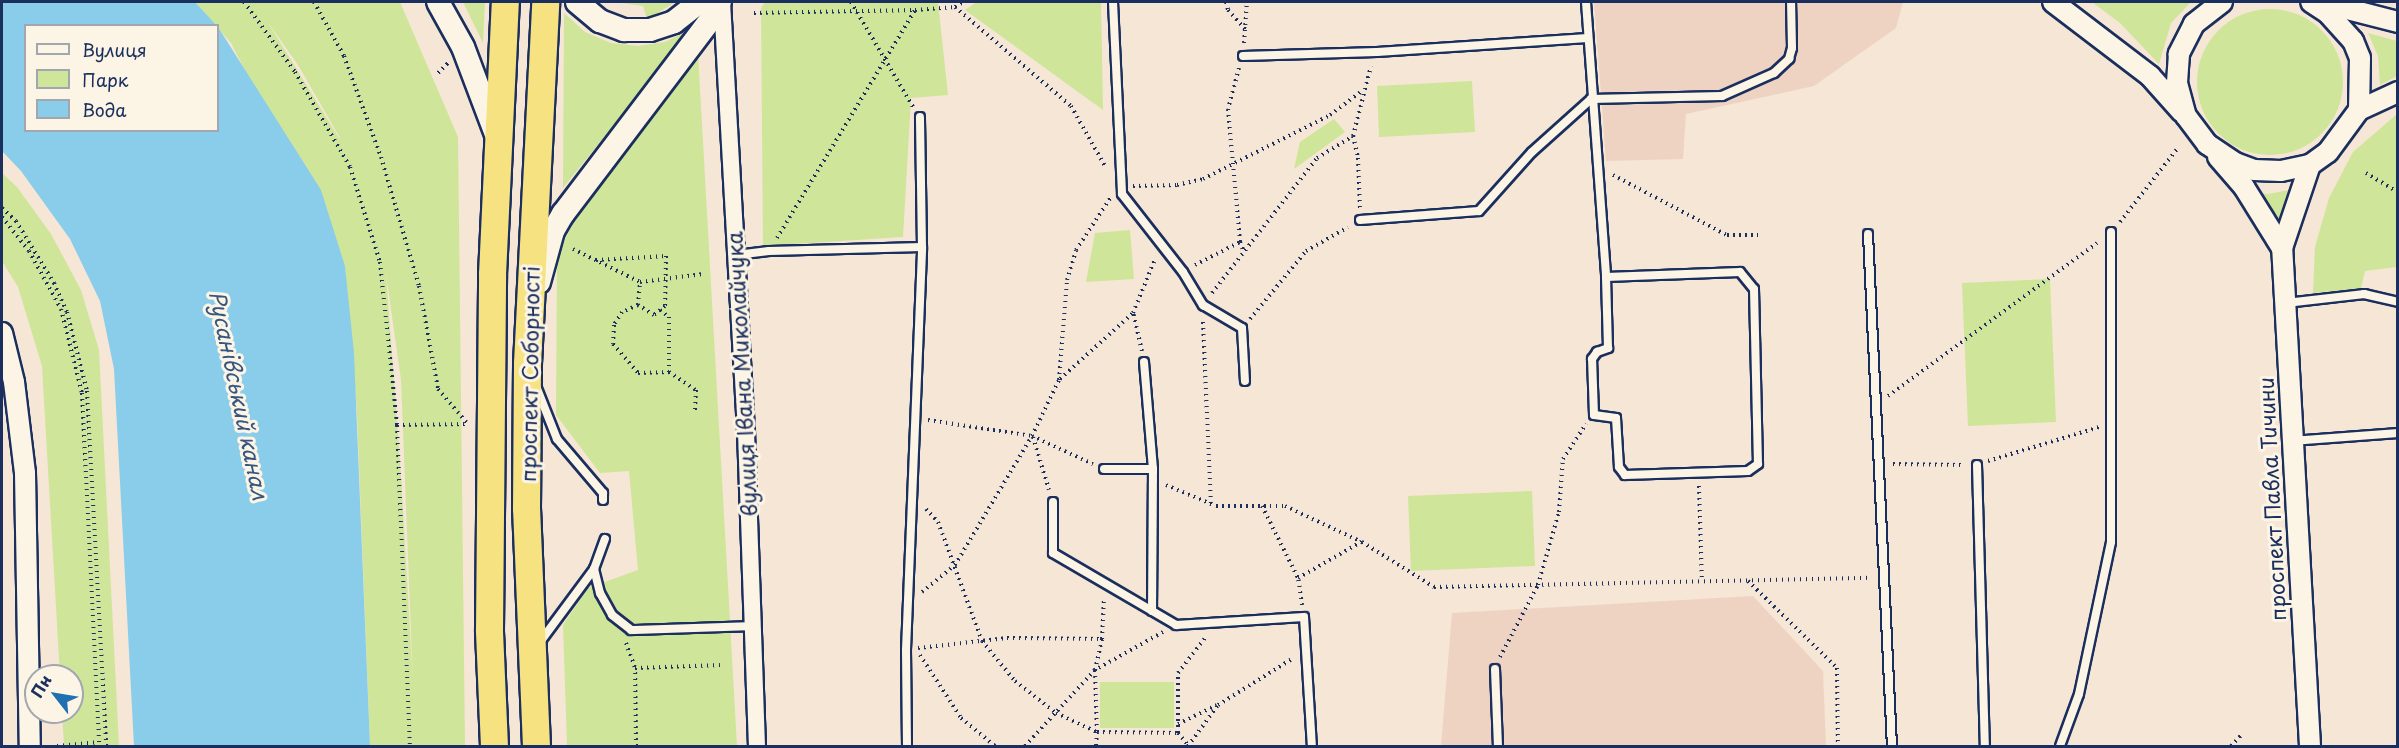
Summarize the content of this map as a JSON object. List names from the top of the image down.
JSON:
{
  "streets": {
    "highway": ["проспект Соборності"],
    "main road": ["вулиця Івана Миколайчука"],
    "street": ["проспект Павла Тичини"]
  },
  "crossings": [
    ["проспект Соборності", "вулиця Івана Миколайчука"]
  ],
  "water": ["Русанівський канал"],
  "legend": ["Вулиця", "Парк", "Вода"],
  "north": "top left"
}
